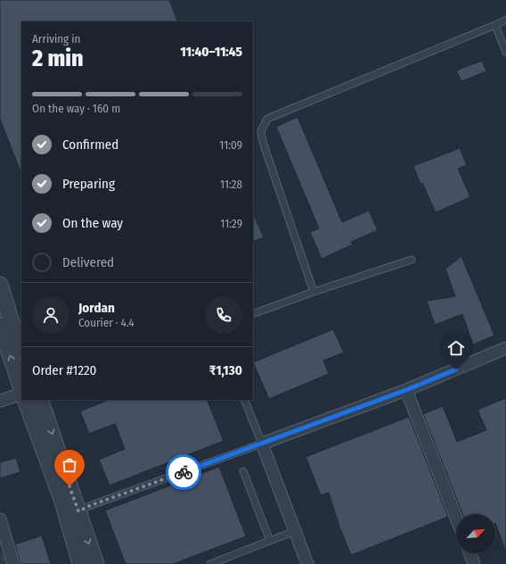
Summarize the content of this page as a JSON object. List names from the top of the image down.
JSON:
{
  "north": "top right",
  "page": {
    "heading": ["2 min", "Arriving in", "11:40–11:45"],
    "panel": [
      "Jordan",
      "Courier · 4.4",
      "Order #1220",
      "₹1,130"
    ],
    "bar": "On the way · 160 m",
    "list": [
      ["Confirmed", "11:09"],
      ["Preparing", "11:28"],
      ["On the way", "11:29"],
      "Delivered"
    ]
  }
}
